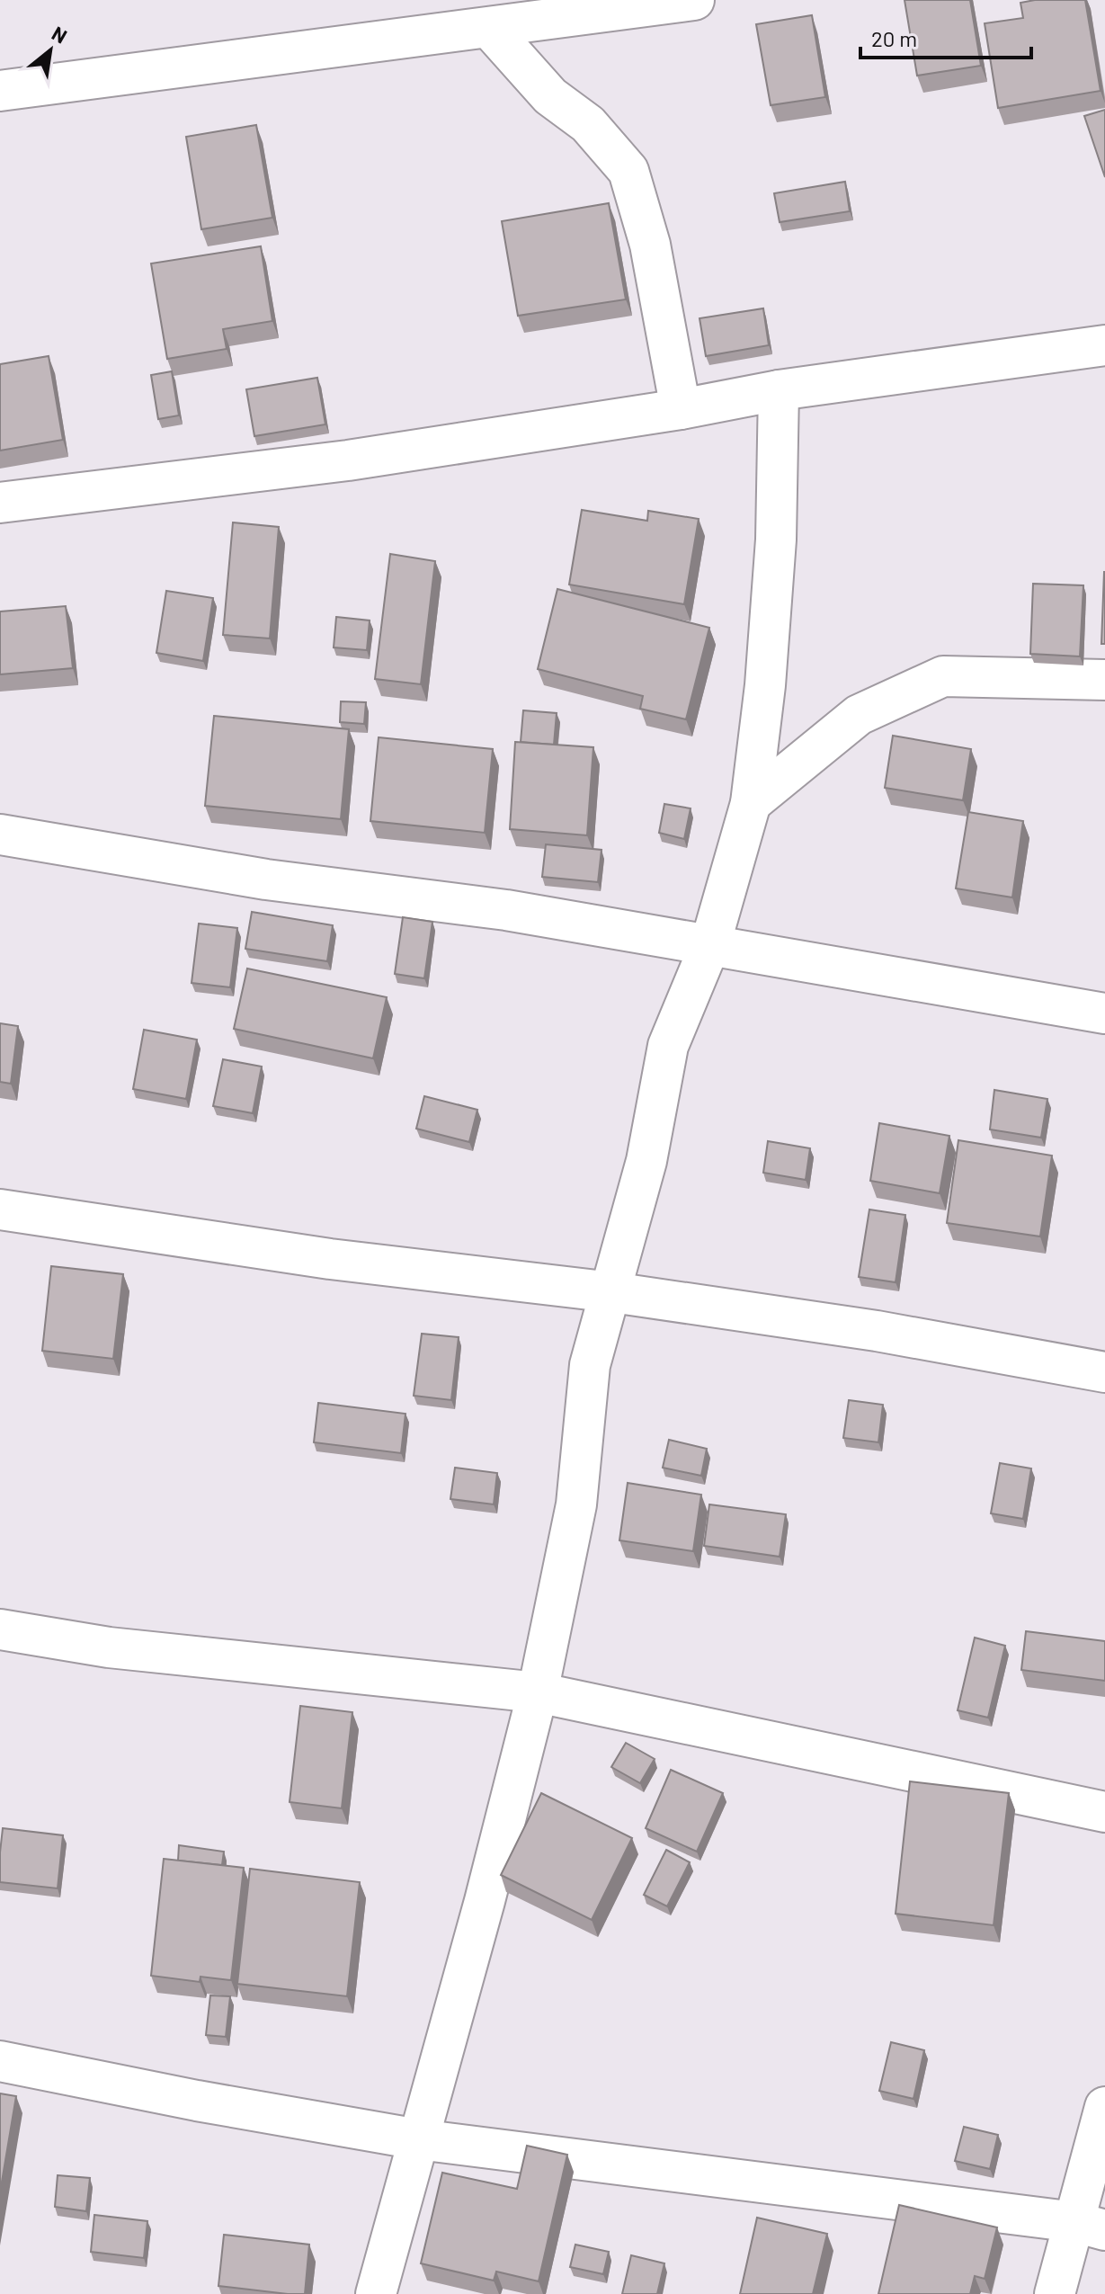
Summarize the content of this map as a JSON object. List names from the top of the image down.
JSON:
{
  "scale_bar": "20 m",
  "north": "top right"
}
